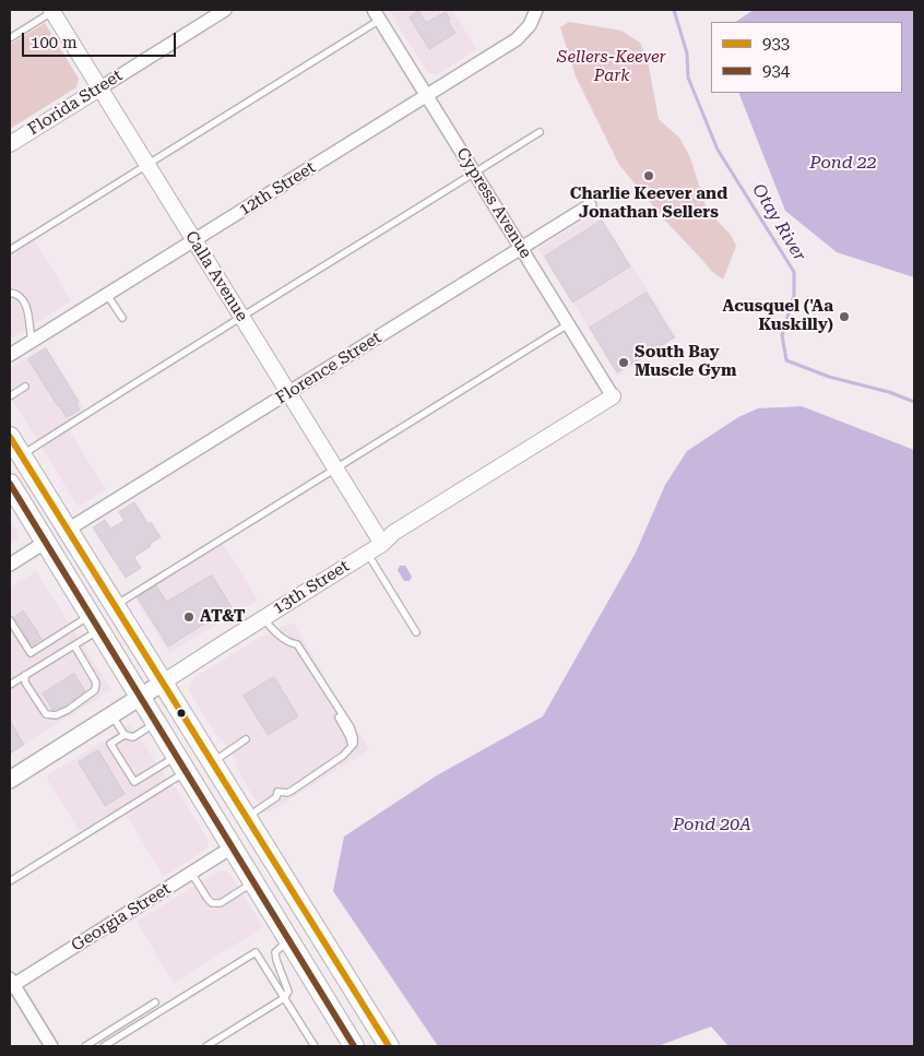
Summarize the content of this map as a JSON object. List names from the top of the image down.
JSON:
{
  "streets": {
    "main road": ["13th Street"],
    "street": [
      "Florida Street",
      "12th Street",
      "Cypress Avenue",
      "Calla Avenue",
      "Florence Street",
      "Georgia Street"
    ]
  },
  "crossings": [
    ["Florida Street", "Calla Avenue"],
    ["12th Street", "Cypress Avenue"],
    ["12th Street", "Calla Avenue"],
    ["Cypress Avenue", "Florence Street"],
    ["Cypress Avenue", "13th Street"],
    ["Calla Avenue", "Florence Street"],
    ["Calla Avenue", "13th Street"]
  ],
  "water": ["Pond 22", "Otay River", "Pond 20A"],
  "parks": ["Sellers-Keever Park"],
  "places": [
    "Charlie Keever and Jonathan Sellers",
    "Acusquel ('Aa Kuskilly)",
    "South Bay Muscle Gym",
    "AT&T"
  ],
  "lines": ["transit line 933", "transit line 934"],
  "legend": ["933", "934"],
  "scale_bar": "100 m"
}
